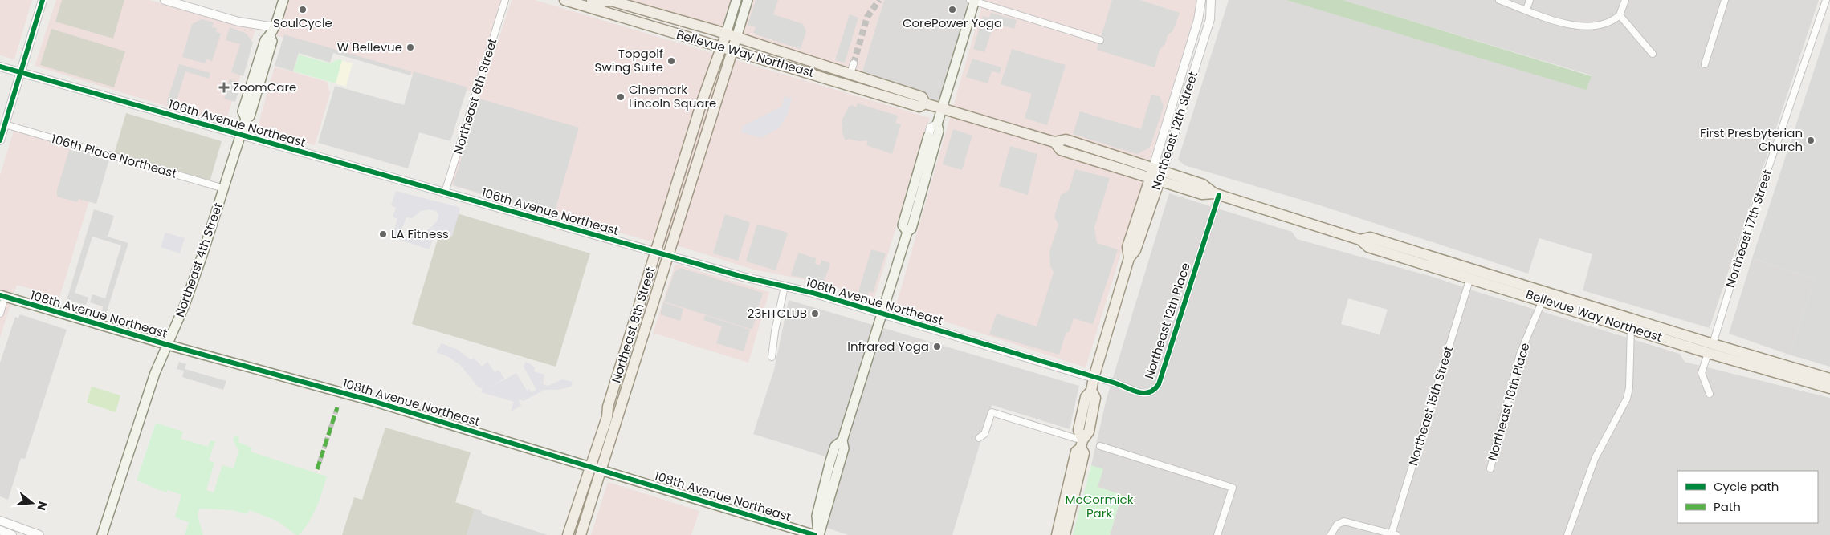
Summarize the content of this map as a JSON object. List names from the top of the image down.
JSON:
{
  "streets": {
    "main road": [
      "Bellevue Way Northeast",
      "Northeast 12th Street",
      "Northeast 4th Street",
      "108th Avenue Northeast",
      "Northeast 8th Street"
    ],
    "street": [
      "Northeast 6th Street",
      "106th Avenue Northeast",
      "106th Place Northeast",
      "Northeast 17th Street",
      "Northeast 12th Place",
      "Northeast 16th Place",
      "Northeast 15th Street"
    ]
  },
  "crossings": [
    ["Bellevue Way Northeast", "Northeast 12th Street"],
    ["Bellevue Way Northeast", "Northeast 17th Street"],
    ["Bellevue Way Northeast", "Northeast 12th Place"],
    ["Bellevue Way Northeast", "Northeast 8th Street"],
    ["Bellevue Way Northeast", "Northeast 16th Place"],
    ["Bellevue Way Northeast", "Northeast 15th Street"],
    ["Northeast 6th Street", "106th Avenue Northeast"],
    ["106th Avenue Northeast", "Northeast 12th Street"],
    ["106th Avenue Northeast", "Northeast 4th Street"],
    ["106th Avenue Northeast", "Northeast 12th Place"],
    ["106th Avenue Northeast", "Northeast 8th Street"],
    ["Northeast 12th Street", "Northeast 12th Place"],
    ["106th Place Northeast", "Northeast 4th Street"],
    ["Northeast 4th Street", "108th Avenue Northeast"],
    ["108th Avenue Northeast", "Northeast 8th Street"]
  ],
  "parks": ["McCormick Park"],
  "places": {
    "other": [
      "SoulCycle",
      "CorePower Yoga",
      "W Bellevue",
      "Topgolf Swing Suite",
      "Cinemark Lincoln Square",
      "First Presbyterian Church",
      "LA Fitness",
      "23FITCLUB",
      "Infrared Yoga"
    ],
    "health": ["ZoomCare"]
  },
  "legend": ["Cycle path", "Path"],
  "north": "right"
}
